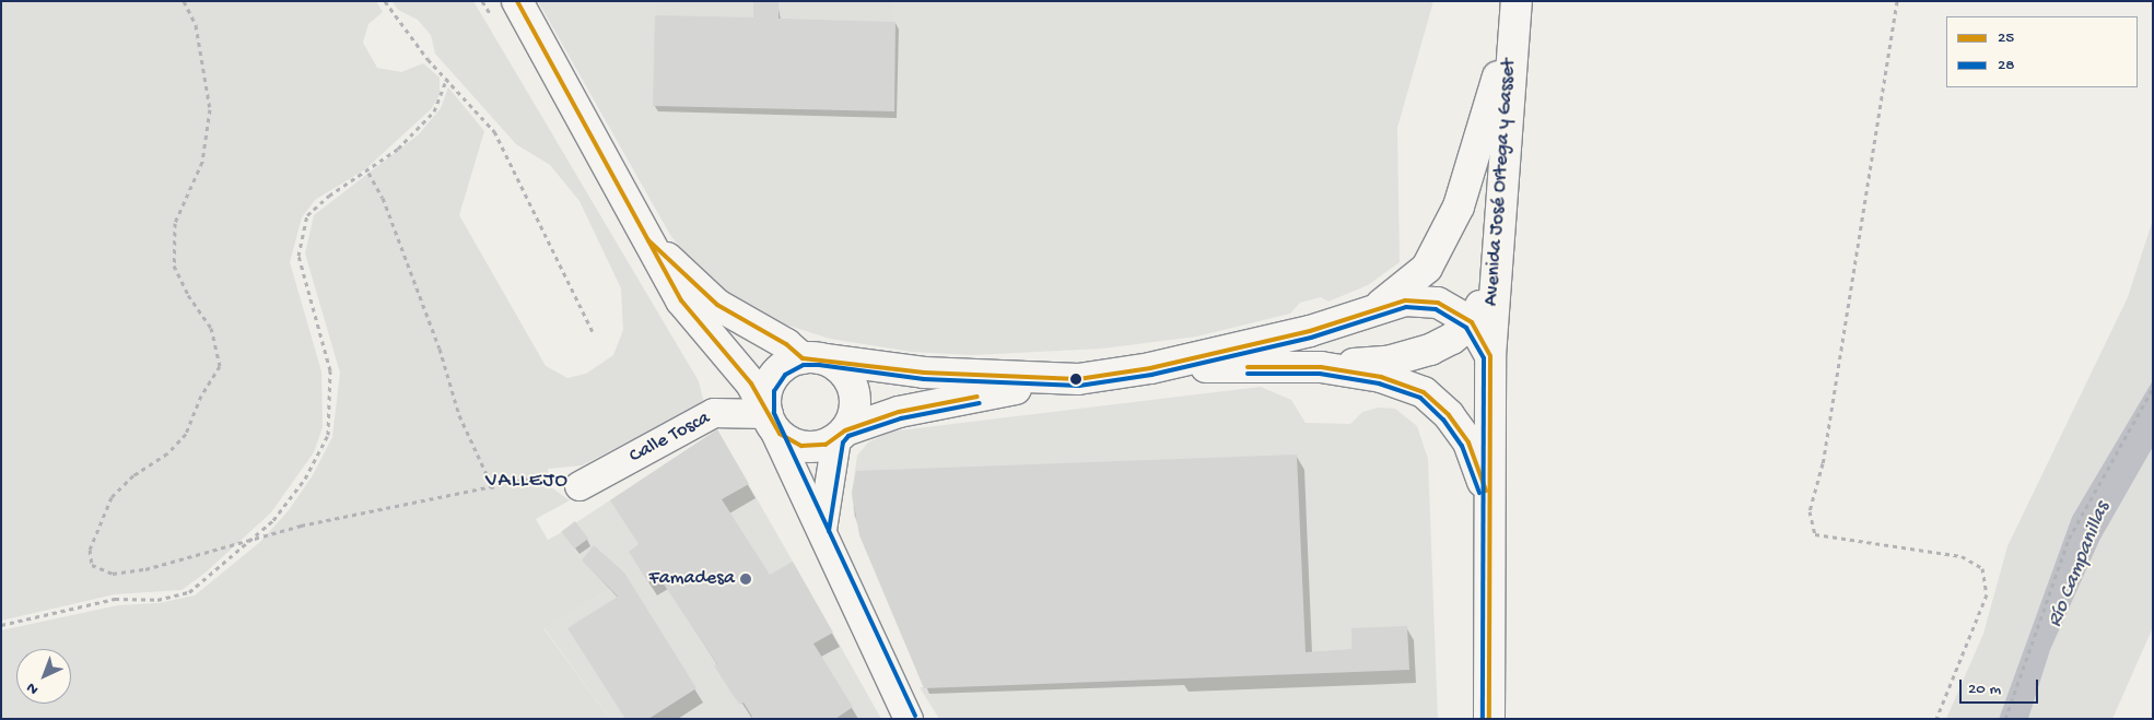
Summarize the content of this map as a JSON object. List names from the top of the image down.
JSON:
{
  "streets": {
    "main road": ["Avenida José Ortega y Gasset"],
    "street": ["Calle Tosca"]
  },
  "districts": ["VALLEJO"],
  "water": ["Río Campanillas"],
  "places": ["Famadesa"],
  "lines": ["transit line 25", "transit line 28"],
  "legend": ["25", "28"],
  "scale_bar": "20 m",
  "north": "bottom left"
}
